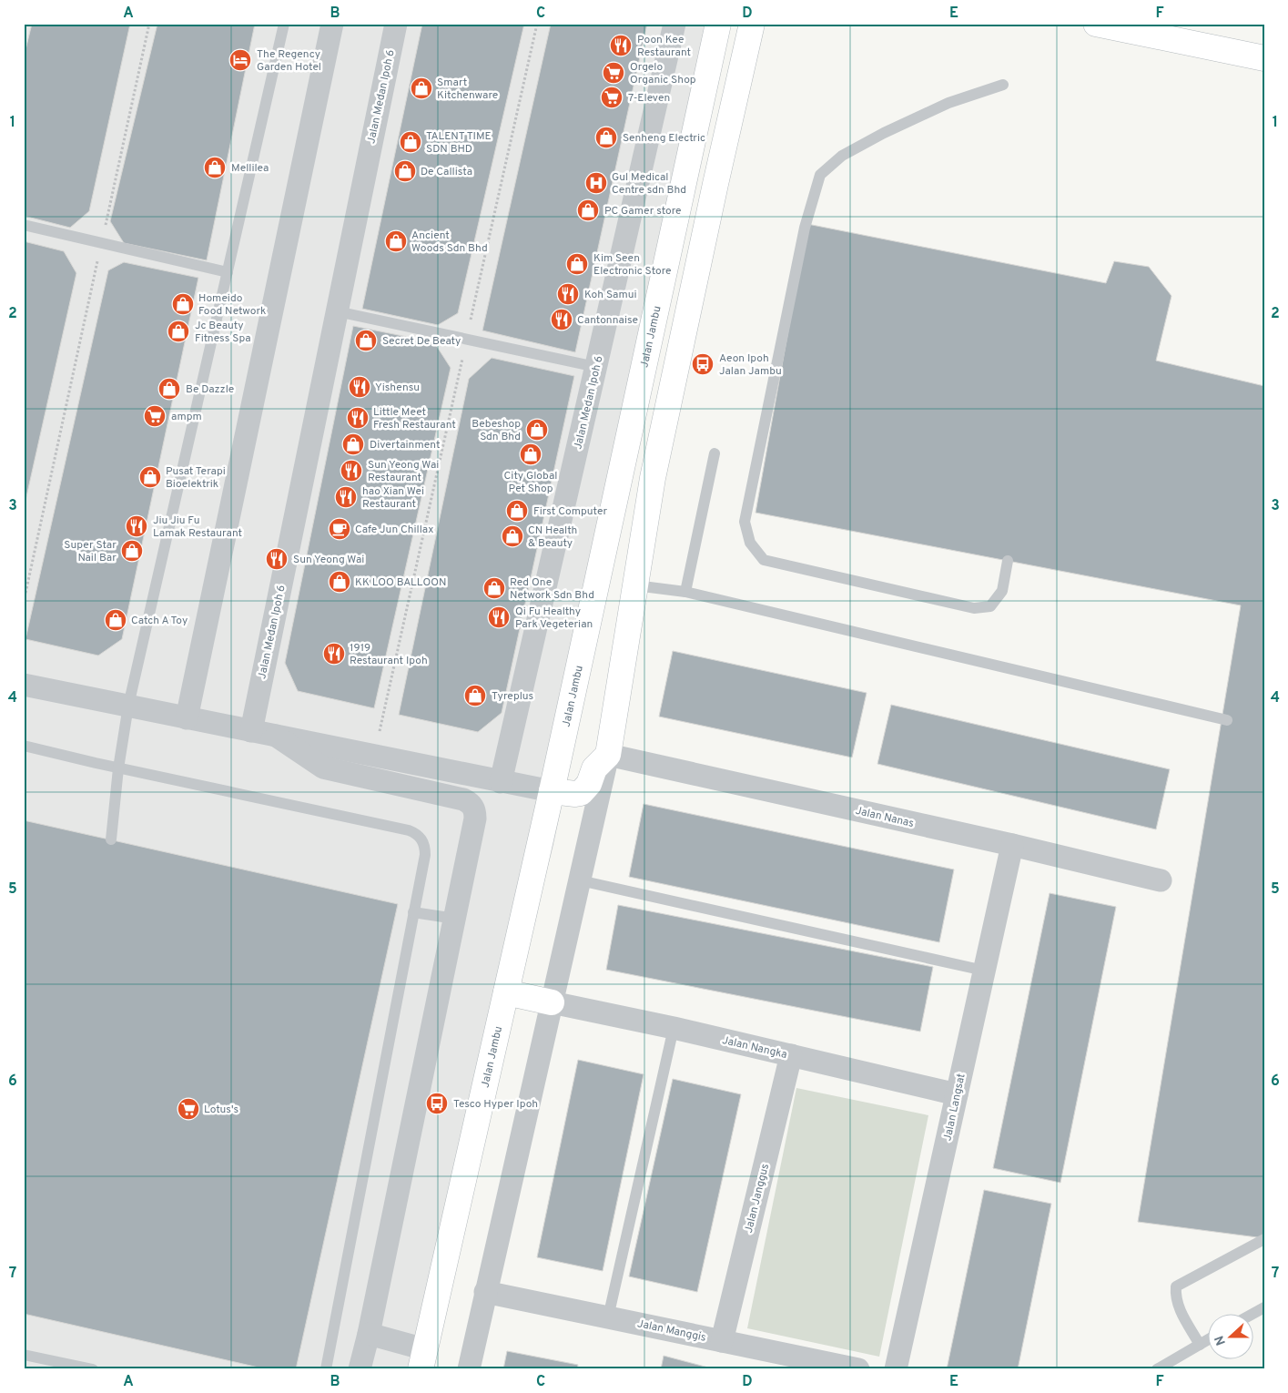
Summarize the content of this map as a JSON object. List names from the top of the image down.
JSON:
{
  "streets": {
    "street": [
      "Jalan Medan Ipoh 6",
      "Jalan Jambu",
      "Jalan Nanas",
      "Jalan Nangka",
      "Jalan Langsat",
      "Jalan Janggus",
      "Jalan Manggis"
    ]
  },
  "crossings": [
    ["Jalan Nanas", "Jalan Langsat"],
    ["Jalan Nangka", "Jalan Langsat"],
    ["Jalan Nangka", "Jalan Janggus"],
    ["Jalan Janggus", "Jalan Manggis"]
  ],
  "places": {
    "restaurant": [
      "Poon Kee Restaurant",
      "Koh Samui",
      "Cantonnaise",
      "Yishensu",
      "Little Meet Fresh Restaurant",
      "Sun Yeong Wai Restaurant",
      "hao Xian Wei Restaurant",
      "Jiu Jiu Fu Lamak Restaurant",
      "Sun Yeong Wai",
      "Qi Fu Healthy Park Vegeterian",
      "1919 Restaurant Ipoh"
    ],
    "hotel": ["The Regency Garden Hotel"],
    "supermarket": [
      "Orgelo Organic Shop",
      "7-Eleven",
      "ampm",
      "Lotus's"
    ],
    "shop": [
      "Smart Kitchenware",
      "Senheng Electric",
      "TALENT TIME SDN BHD",
      "Mellilea",
      "De Callista",
      "PC Gamer store",
      "Ancient Woods Sdn Bhd",
      "Kim Seen Electronic Store",
      "Homeido Food Network",
      "Jc Beauty Fitness Spa",
      "Secret De Beaty",
      "Be Dazzle",
      "Bebeshop Sdn Bhd",
      "Divertainment",
      "City Global Pet Shop",
      "Pusat Terapi Bioelektrik",
      "First Computer",
      "CN Health & Beauty",
      "Super Star Nail Bar",
      "KK LOO BALLOON",
      "Red One Network Sdn Bhd",
      "Catch A Toy",
      "Tyreplus"
    ],
    "hospital": ["Gul Medical Centre sdn Bhd"],
    "bus stop": ["Aeon Ipoh Jalan Jambu", "Tesco Hyper Ipoh"],
    "cafe": ["Cafe Jun Chillax"]
  },
  "north": "left",
  "grid": {
    "columns": [
      "A",
      "B",
      "C",
      "D",
      "E",
      "F"
    ],
    "rows": [
      "1",
      "2",
      "3",
      "4",
      "5",
      "6",
      "7"
    ]
  }
}
